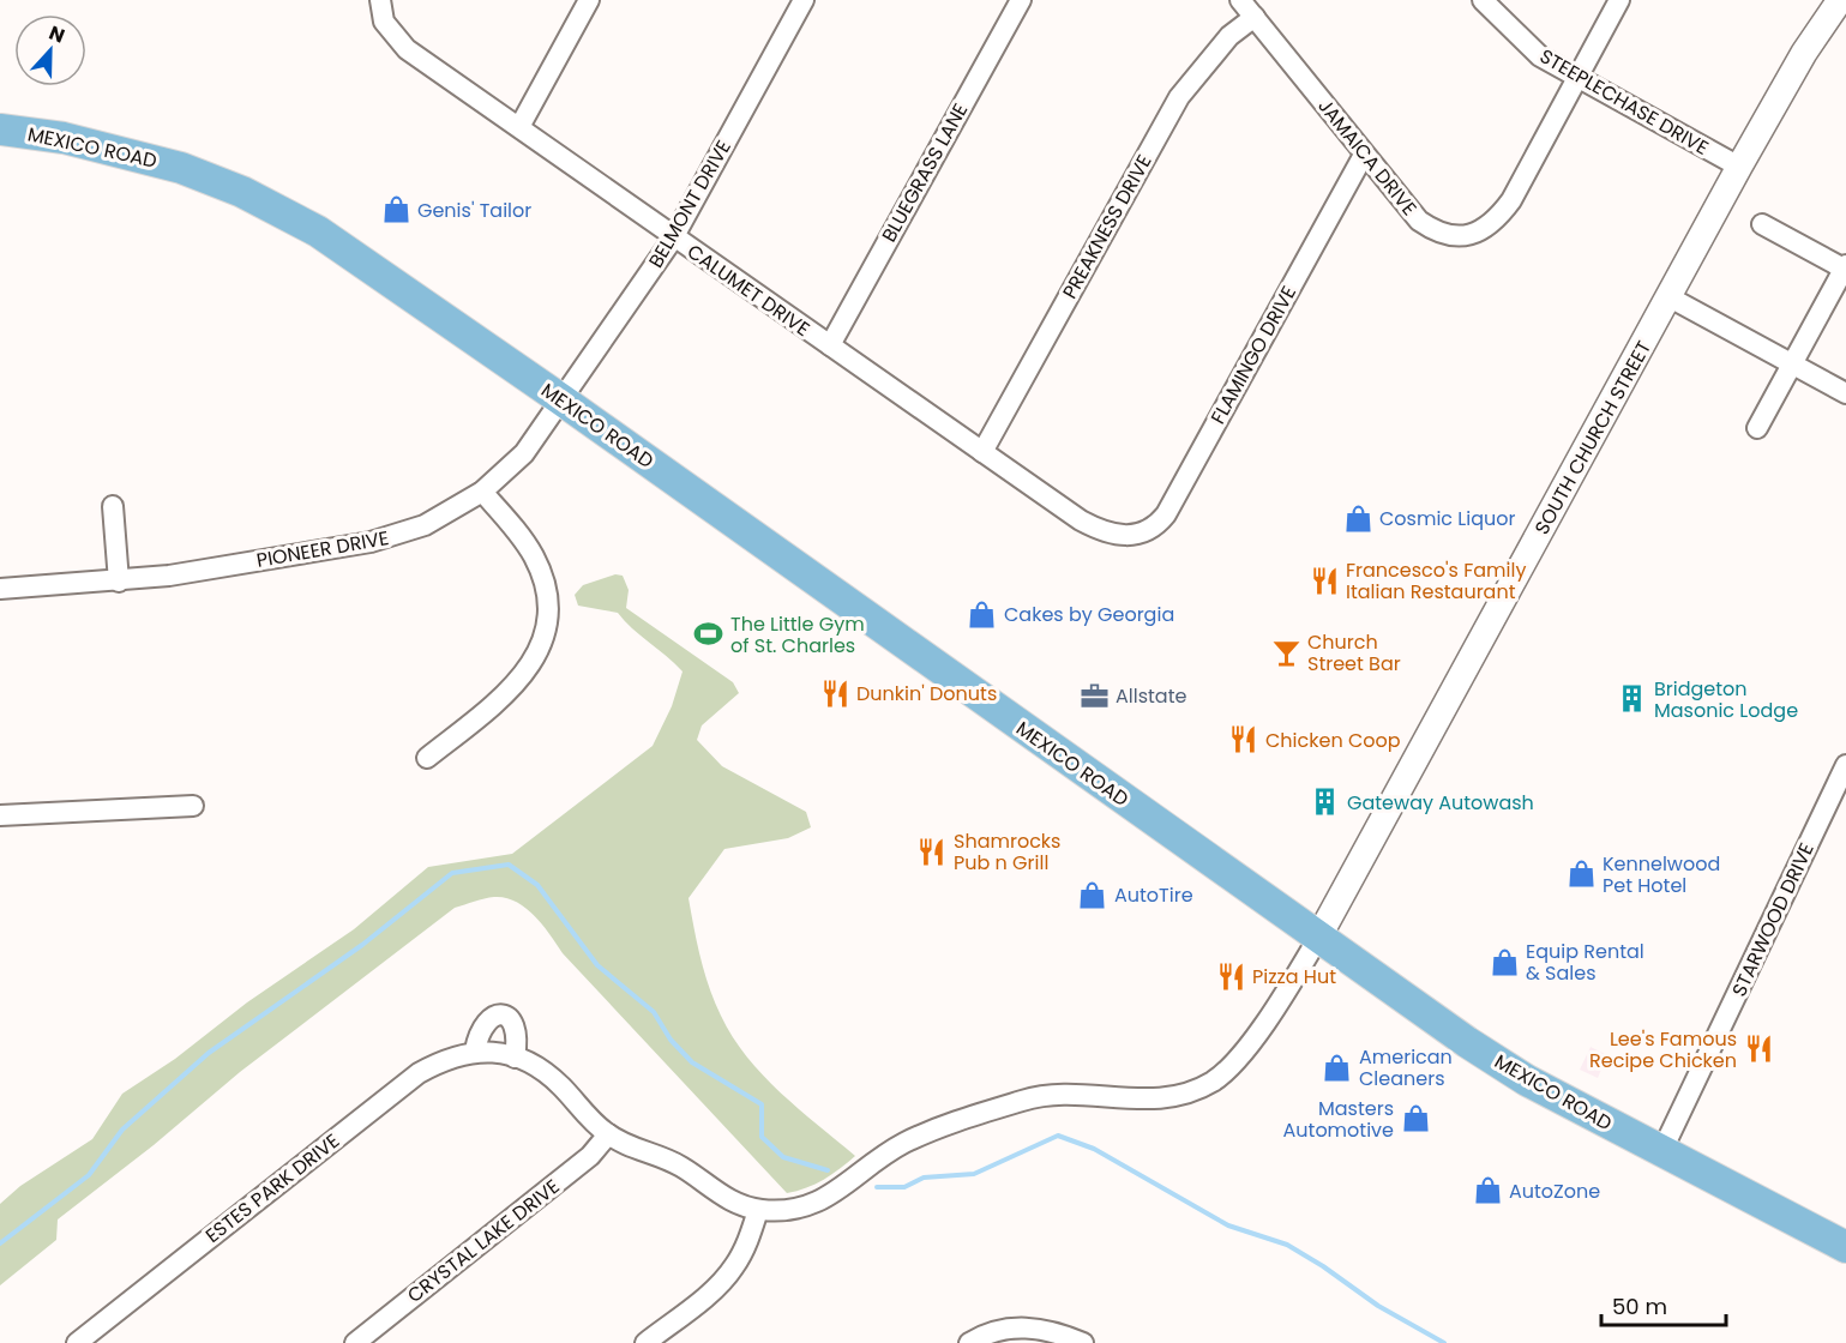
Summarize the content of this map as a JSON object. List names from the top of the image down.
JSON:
{
  "streets": {
    "main road": ["MEXICO ROAD"],
    "street": [
      "STEEPLECHASE DRIVE",
      "JAMAICA DRIVE",
      "BLUEGRASS LANE",
      "BELMONT DRIVE",
      "PREAKNESS DRIVE",
      "CALUMET DRIVE",
      "FLAMINGO DRIVE",
      "SOUTH CHURCH STREET",
      "PIONEER DRIVE",
      "STARWOOD DRIVE",
      "ESTES PARK DRIVE",
      "CRYSTAL LAKE DRIVE"
    ]
  },
  "crossings": [
    ["STEEPLECHASE DRIVE", "JAMAICA DRIVE"],
    ["STEEPLECHASE DRIVE", "SOUTH CHURCH STREET"],
    ["MEXICO ROAD", "BELMONT DRIVE"],
    ["MEXICO ROAD", "SOUTH CHURCH STREET"],
    ["MEXICO ROAD", "PIONEER DRIVE"],
    ["MEXICO ROAD", "STARWOOD DRIVE"],
    ["JAMAICA DRIVE", "PREAKNESS DRIVE"],
    ["JAMAICA DRIVE", "FLAMINGO DRIVE"],
    ["BLUEGRASS LANE", "CALUMET DRIVE"],
    ["BELMONT DRIVE", "CALUMET DRIVE"],
    ["BELMONT DRIVE", "PIONEER DRIVE"],
    ["PREAKNESS DRIVE", "CALUMET DRIVE"],
    ["CALUMET DRIVE", "FLAMINGO DRIVE"],
    ["SOUTH CHURCH STREET", "ESTES PARK DRIVE"],
    ["ESTES PARK DRIVE", "CRYSTAL LAKE DRIVE"]
  ],
  "places": {
    "shop": [
      "Genis' Tailor",
      "Cosmic Liquor",
      "Cakes by Georgia",
      "Kennelwood Pet Hotel",
      "AutoTire",
      "Equip Rental & Sales",
      "American Cleaners",
      "Masters Automotive",
      "AutoZone"
    ],
    "restaurant": [
      "Francesco's Family Italian Restaurant",
      "Dunkin' Donuts",
      "Chicken Coop",
      "Shamrocks Pub n Grill",
      "Pizza Hut",
      "Lee's Famous Recipe Chicken"
    ],
    "sports": ["The Little Gym of St. Charles"],
    "bar": ["Church Street Bar"],
    "office": ["Allstate"],
    "building": ["Bridgeton Masonic Lodge", "Gateway Autowash"]
  },
  "scale_bar": "50 m",
  "north": "top"
}
